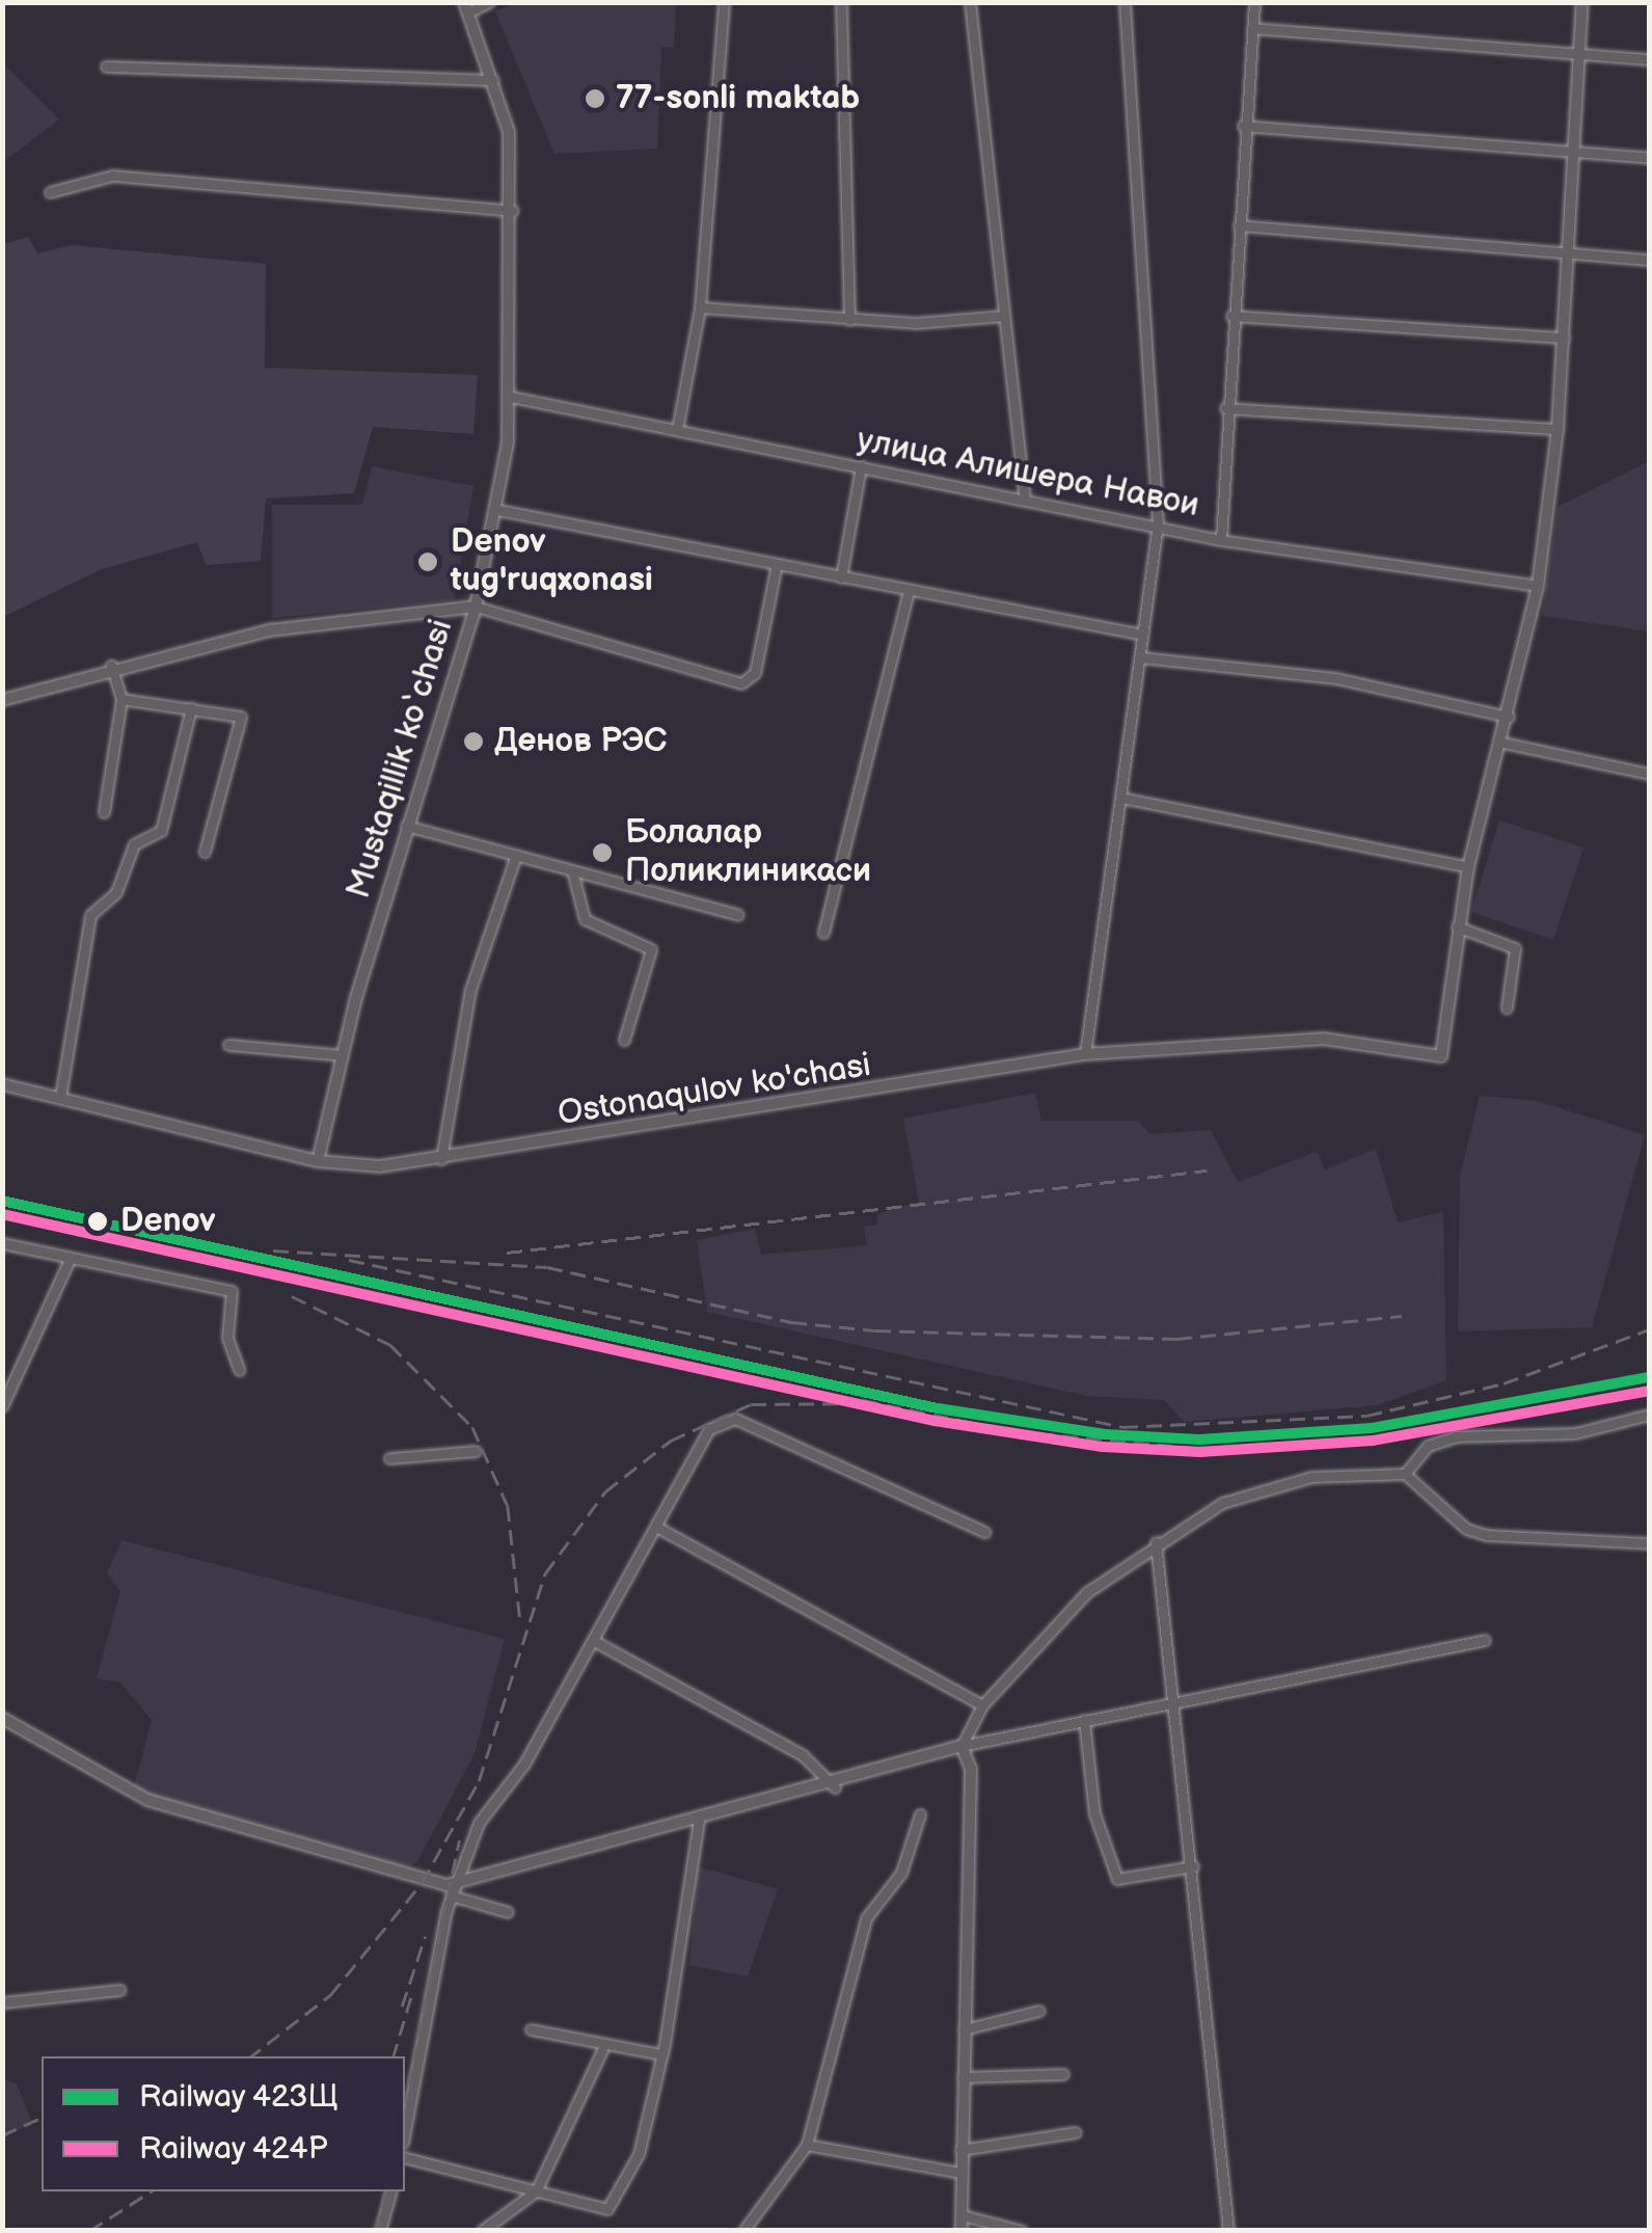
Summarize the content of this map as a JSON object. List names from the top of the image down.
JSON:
{
  "streets": {
    "street": ["улица Алишера Навои", "Mustaqillik ko‘chasi", "Ostonaqulov ko'chasi"]
  },
  "crossings": [
    ["улица Алишера Навои", "Mustaqillik ko‘chasi"],
    ["Mustaqillik ko‘chasi", "Ostonaqulov ko'chasi"]
  ],
  "places": [
    "77-sonli maktab",
    "Denov tug'ruqxonasi",
    "Денов РЭС",
    "Болалар Поликлиникаси",
    "Denov"
  ],
  "lines": ["rail line 423Щ", "rail line 424Р"],
  "legend": ["Railway 423Щ", "Railway 424Р"]
}
